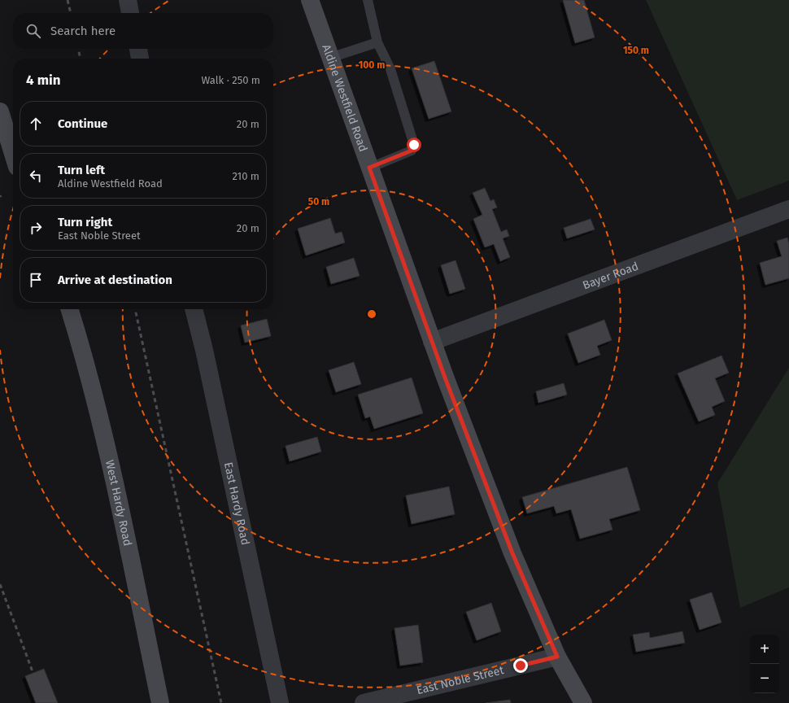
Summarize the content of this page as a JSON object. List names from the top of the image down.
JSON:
{
  "streets": {
    "main road": ["Aldine Westfield Road", "West Hardy Road"],
    "street": ["Bayer Road", "East Hardy Road", "East Noble Street"]
  },
  "crossings": [
    ["Aldine Westfield Road", "Bayer Road"],
    ["Aldine Westfield Road", "East Noble Street"]
  ],
  "page": {
    "search": "Search here",
    "heading": ["4 min", "Walk · 250 m"],
    "list": [
      ["Continue", "20 m"],
      ["Turn left", "Aldine Westfield Road", "210 m"],
      ["Turn right", "East Noble Street", "20 m"],
      "Arrive at destination"
    ],
    "map_buttons": ["+", "−"]
  },
  "rings": ["150 m", "100 m", "50 m"]
}
